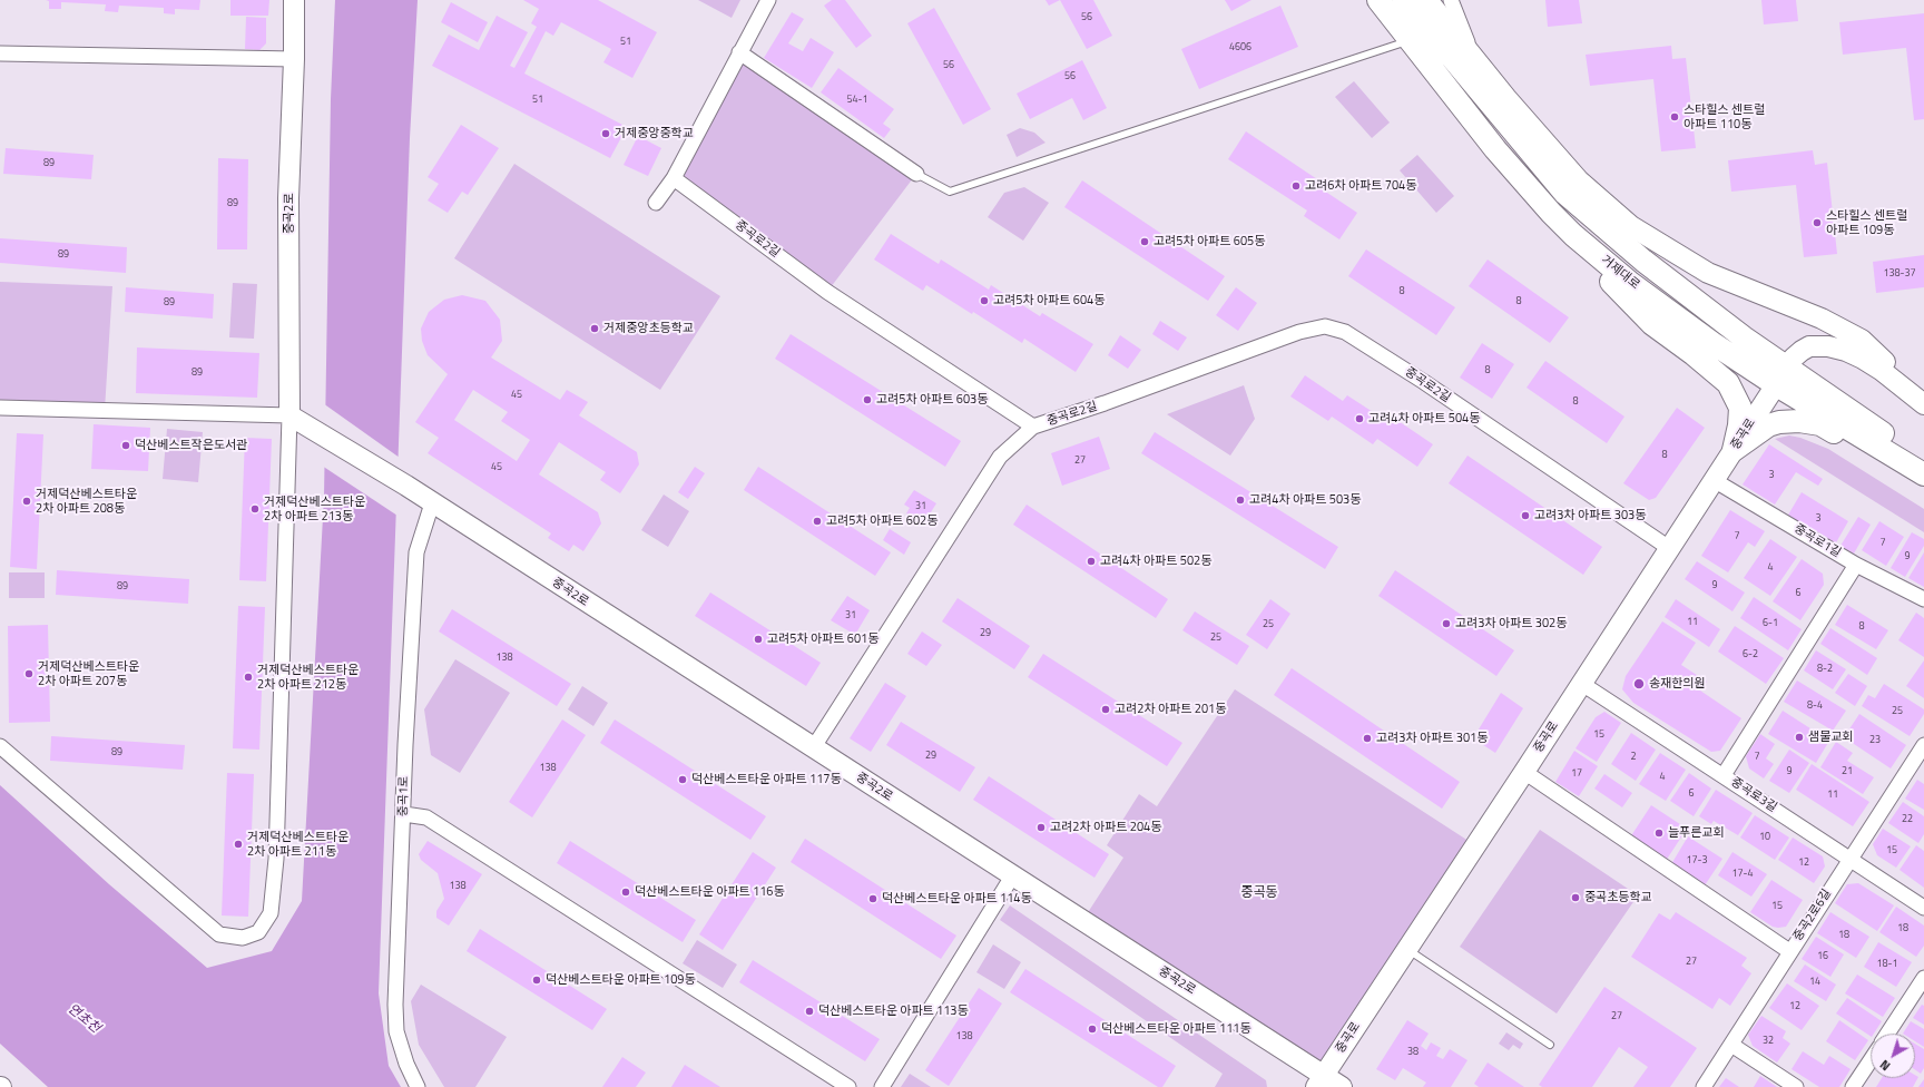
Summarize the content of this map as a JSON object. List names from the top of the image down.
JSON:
{
  "streets": {
    "main road": ["거제대로"],
    "street": [
      "중곡2로",
      "중곡로2길",
      "중곡로",
      "중곡로1길",
      "중곡로3길",
      "중곡1로",
      "중곡2로6길"
    ]
  },
  "crossings": [
    ["중곡2로", "중곡로"],
    ["중곡2로", "중곡1로"],
    ["중곡로2길", "중곡로"],
    ["거제대로", "중곡로"],
    ["중곡로", "중곡로1길"],
    ["중곡로", "중곡로3길"],
    ["중곡로3길", "중곡2로6길"]
  ],
  "districts": ["중곡동"],
  "water": ["연초천"],
  "places": [
    "스타힐스 센트럴 아파트 110동",
    "거제중앙중학교",
    "고려6차 아파트 704동",
    "스타힐스 센트럴 아파트 109동",
    "고려5차 아파트 605동",
    "고려5차 아파트 604동",
    "거제중앙초등학교",
    "고려5차 아파트 603동",
    "고려4차 아파트 504동",
    "덕산베스트작은도서관",
    "고려4차 아파트 503동",
    "거제덕산베스트타운 2차 아파트 208동",
    "거제덕산베스트타운 2차 아파트 213동",
    "고려3차 아파트 303동",
    "고려5차 아파트 602동",
    "고려4차 아파트 502동",
    "고려3차 아파트 302동",
    "고려5차 아파트 601동",
    "거제덕산베스트타운 2차 아파트 207동",
    "거제덕산베스트타운 2차 아파트 212동",
    "송재한의원",
    "고려2차 아파트 201동",
    "샘물교회",
    "고려3차 아파트 301동",
    "덕산베스트타운 아파트 117동",
    "고려2차 아파트 204동",
    "늘푸른교회",
    "거제덕산베스트타운 2차 아파트 211동",
    "덕산베스트타운 아파트 116동",
    "중곡초등학교",
    "덕산베스트타운 아파트 114동",
    "덕산베스트타운 아파트 109동",
    "덕산베스트타운 아파트 113동",
    "덕산베스트타운 아파트 111동"
  ],
  "house_numbers": [
    "56",
    "51",
    "4606",
    "56",
    "56",
    "51",
    "54-1",
    "89",
    "89",
    "89",
    "138-37",
    "8",
    "8",
    "89",
    "8",
    "89",
    "45",
    "8",
    "8",
    "27",
    "45",
    "3",
    "31",
    "3",
    "7",
    "7",
    "9",
    "4",
    "9",
    "89",
    "6",
    "31",
    "11",
    "6-1",
    "25",
    "8",
    "29",
    "25",
    "6-2",
    "138",
    "8-2",
    "8-4",
    "25",
    "15",
    "23",
    "89",
    "29",
    "2",
    "7",
    "138",
    "9",
    "21",
    "17",
    "4",
    "6",
    "11",
    "22",
    "10",
    "15",
    "17-3",
    "12",
    "17-4",
    "138",
    "15",
    "18",
    "18",
    "16",
    "27",
    "18-1",
    "14",
    "12",
    "27",
    "138",
    "32",
    "38"
  ],
  "north": "bottom left"
}
